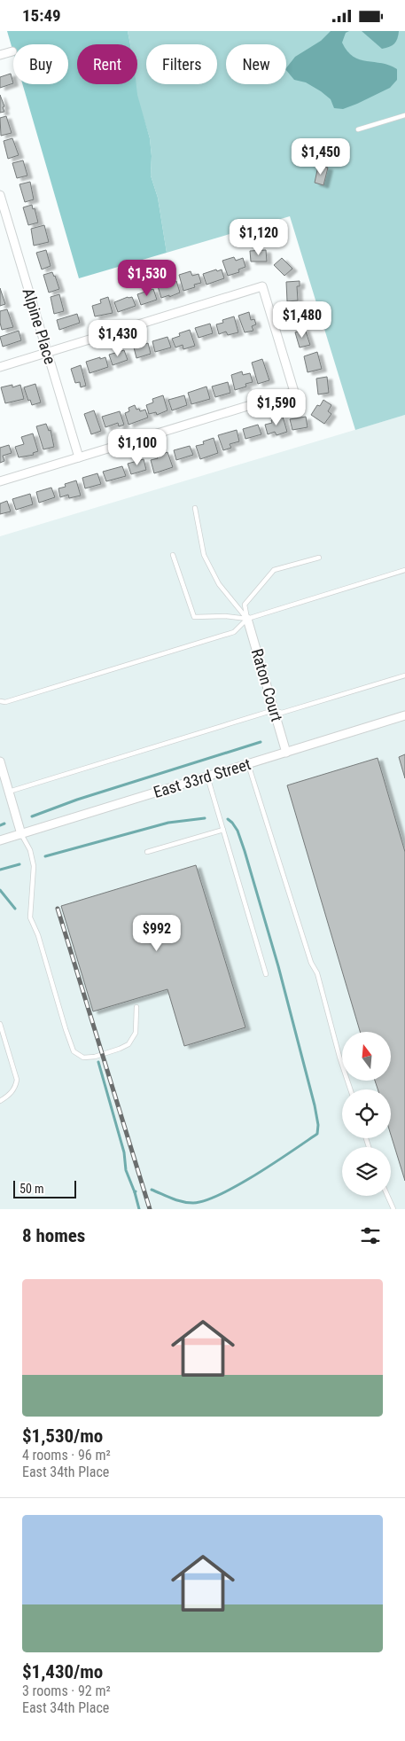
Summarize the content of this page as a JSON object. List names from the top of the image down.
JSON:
{
  "streets": {
    "street": ["Alpine Place", "Raton Court", "East 33rd Street"]
  },
  "crossings": [
    ["Raton Court", "East 33rd Street"]
  ],
  "scale_bar": "50 m",
  "north": "top",
  "page": {
    "status": "15:49",
    "chip": [
      "Buy",
      "Rent",
      "Filters",
      "New"
    ],
    "price": [
      "$1,450",
      "$1,120",
      "$1,530",
      "$1,480",
      "$1,430",
      "$1,590",
      "$1,100",
      "$992"
    ],
    "scale": "50 m",
    "heading": "8 homes",
    "list": [
      {
        "name": "$1,530/mo",
        "note": "4 rooms · 96 m² · East 34th Place"
      },
      {
        "name": "$1,430/mo",
        "note": "3 rooms · 92 m² · East 34th Place"
      }
    ]
  }
}
